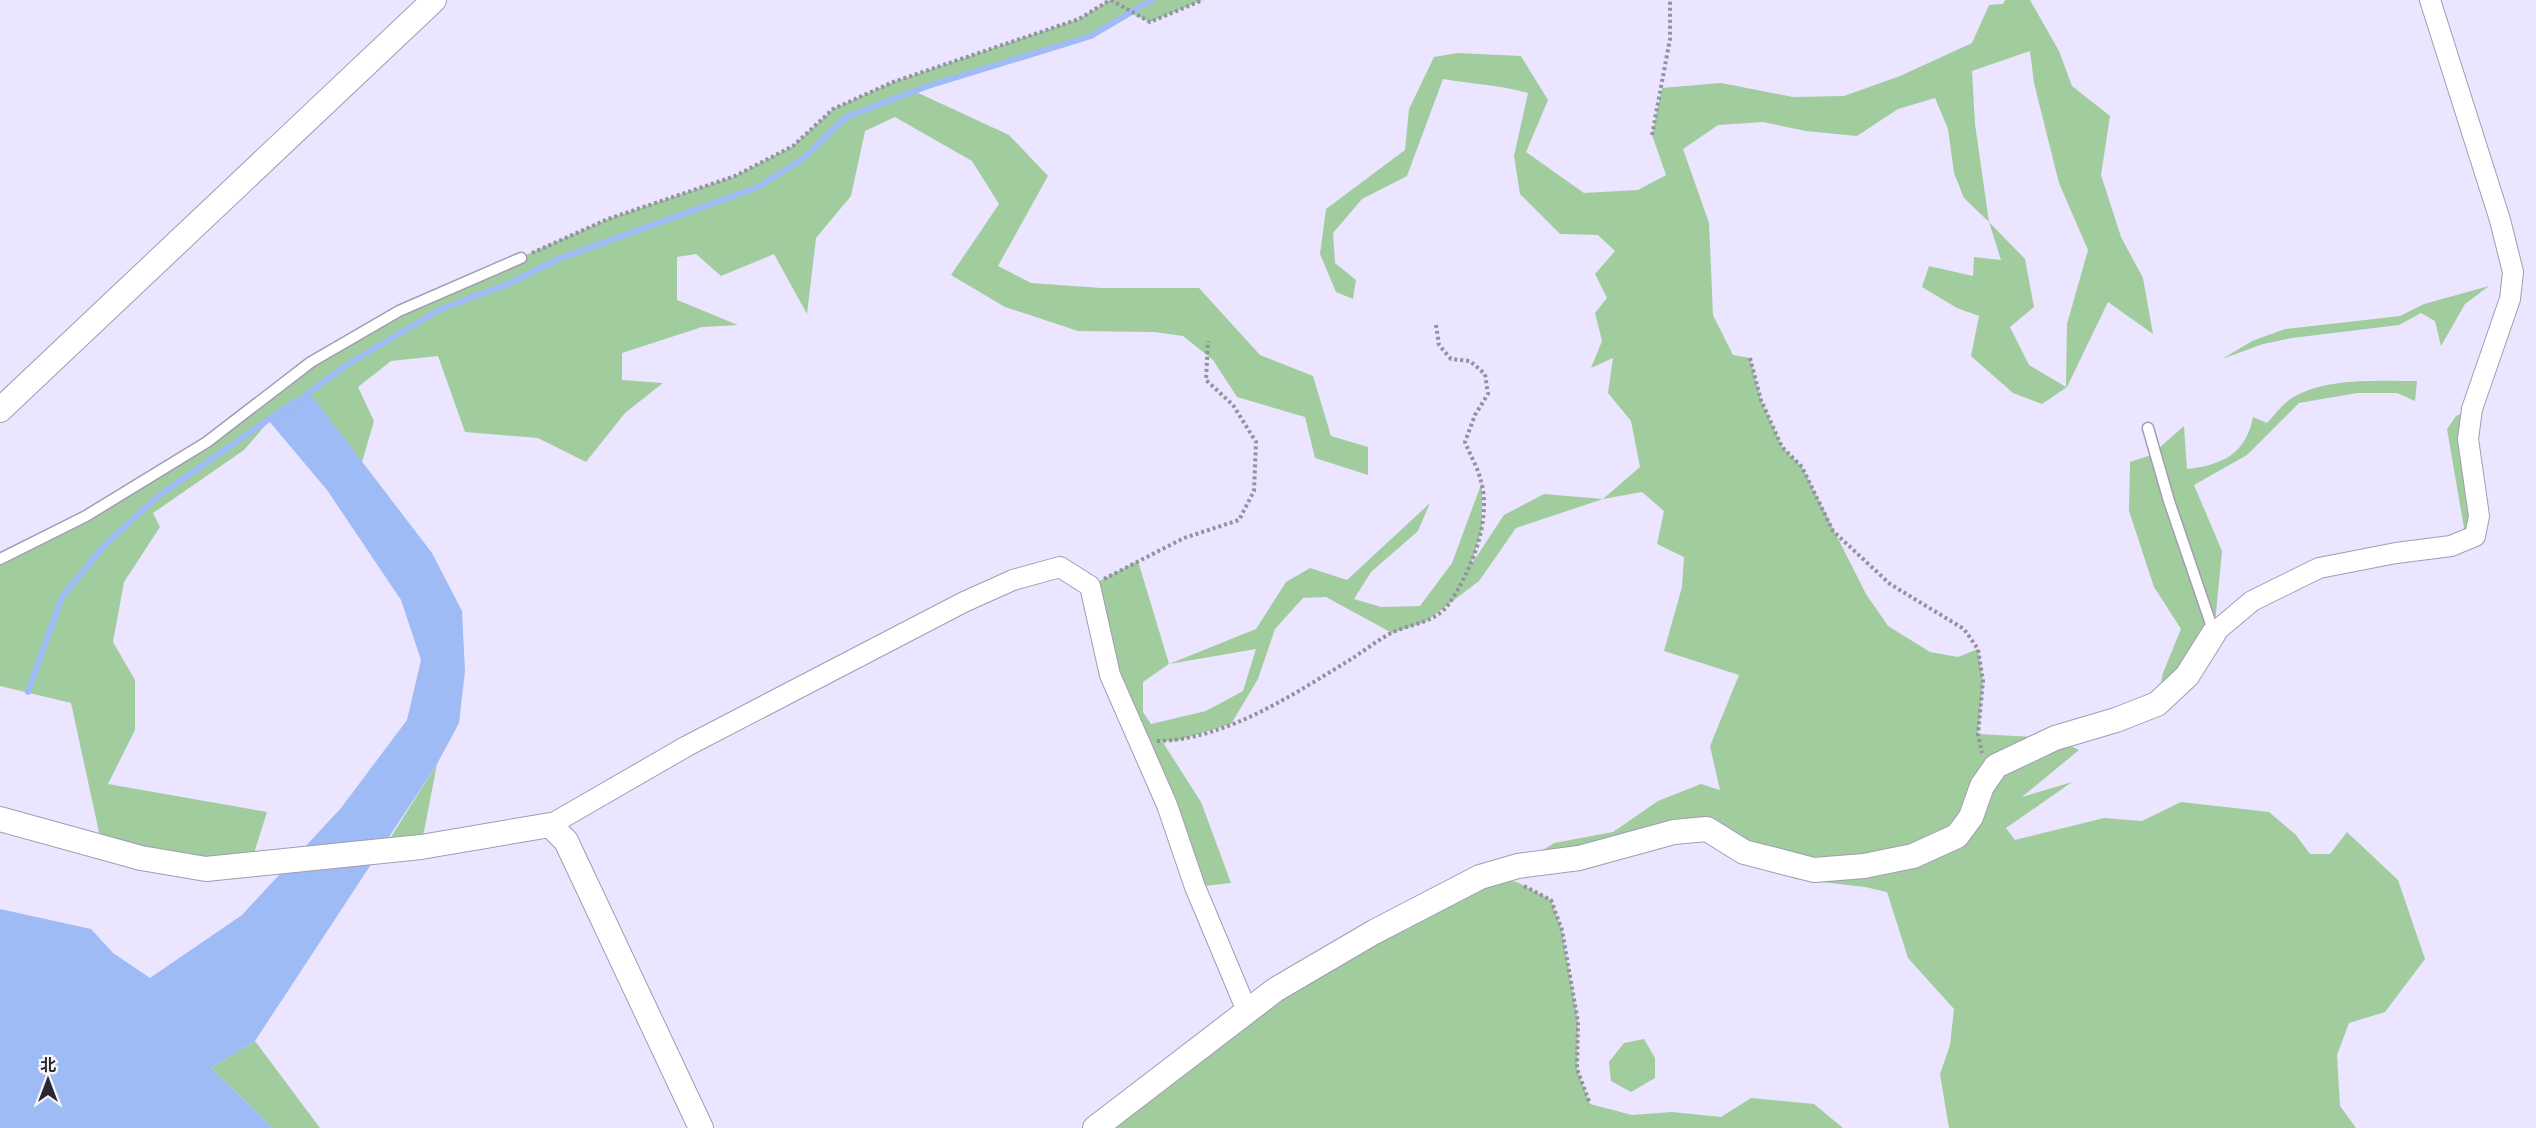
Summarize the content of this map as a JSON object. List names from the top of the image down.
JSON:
{
  "north": "top"
}
